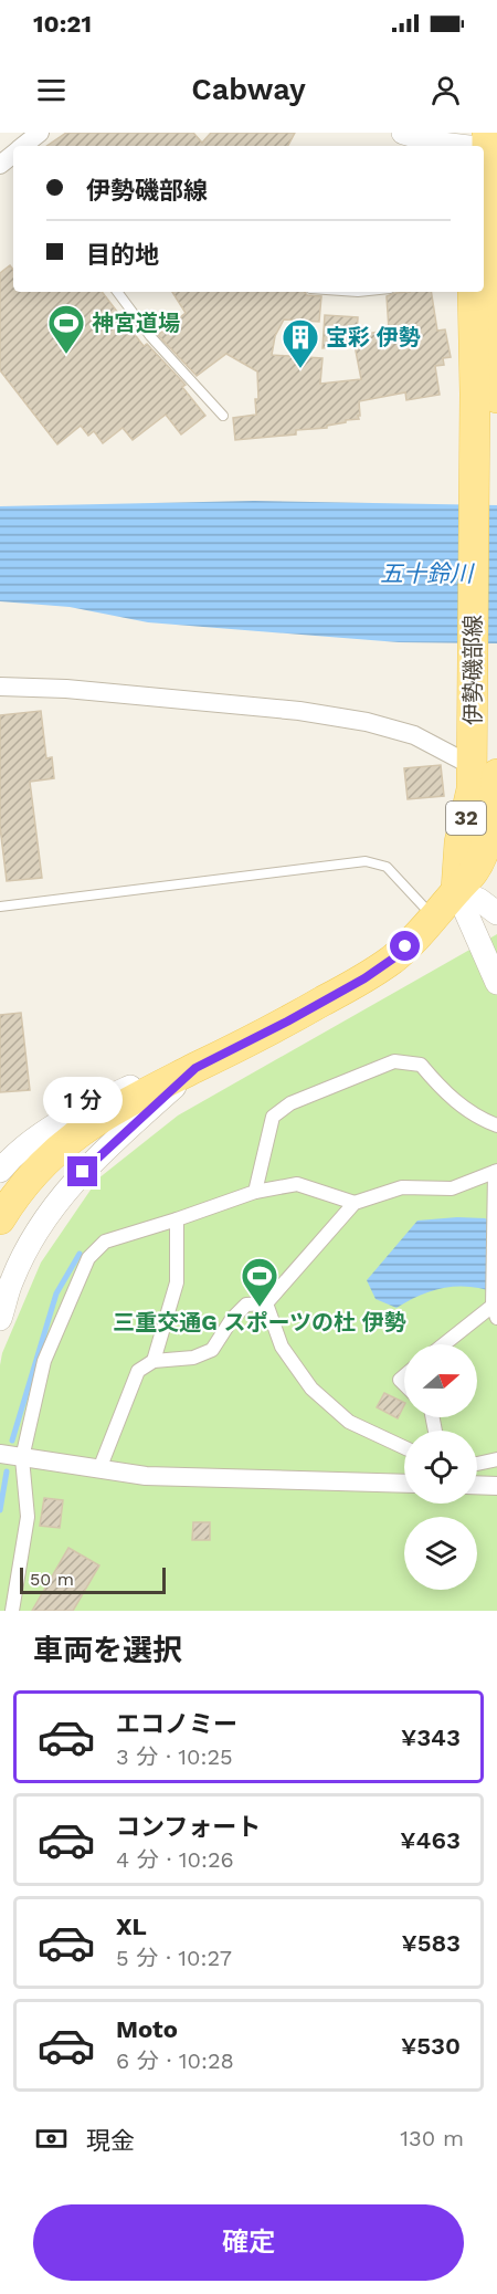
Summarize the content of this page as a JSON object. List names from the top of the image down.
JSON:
{
  "streets": {
    "main road": ["伊勢磯部線", "32"]
  },
  "water": ["五十鈴川"],
  "places": {
    "sports": ["神宮道場", "三重交通G スポーツの杜 伊勢"],
    "building": ["宝彩 伊勢"]
  },
  "scale_bar": "50 m",
  "north": "right",
  "page": {
    "status": "10:21",
    "header": "Cabway",
    "banner": ["伊勢磯部線", "目的地"],
    "bubble": "1 分",
    "scale": "50 m",
    "heading": "車両を選択",
    "list": [
      {
        "name": "エコノミー",
        "note": "3 分 · 10:25",
        "value": "¥343"
      },
      {
        "name": "コンフォート",
        "note": "4 分 · 10:26",
        "value": "¥463"
      },
      {
        "name": "XL",
        "note": "5 分 · 10:27",
        "value": "¥583"
      },
      {
        "name": "Moto",
        "note": "6 分 · 10:28",
        "value": "¥530"
      }
    ],
    "pay": ["現金", "130 m"],
    "buttons": "確定"
  }
}
